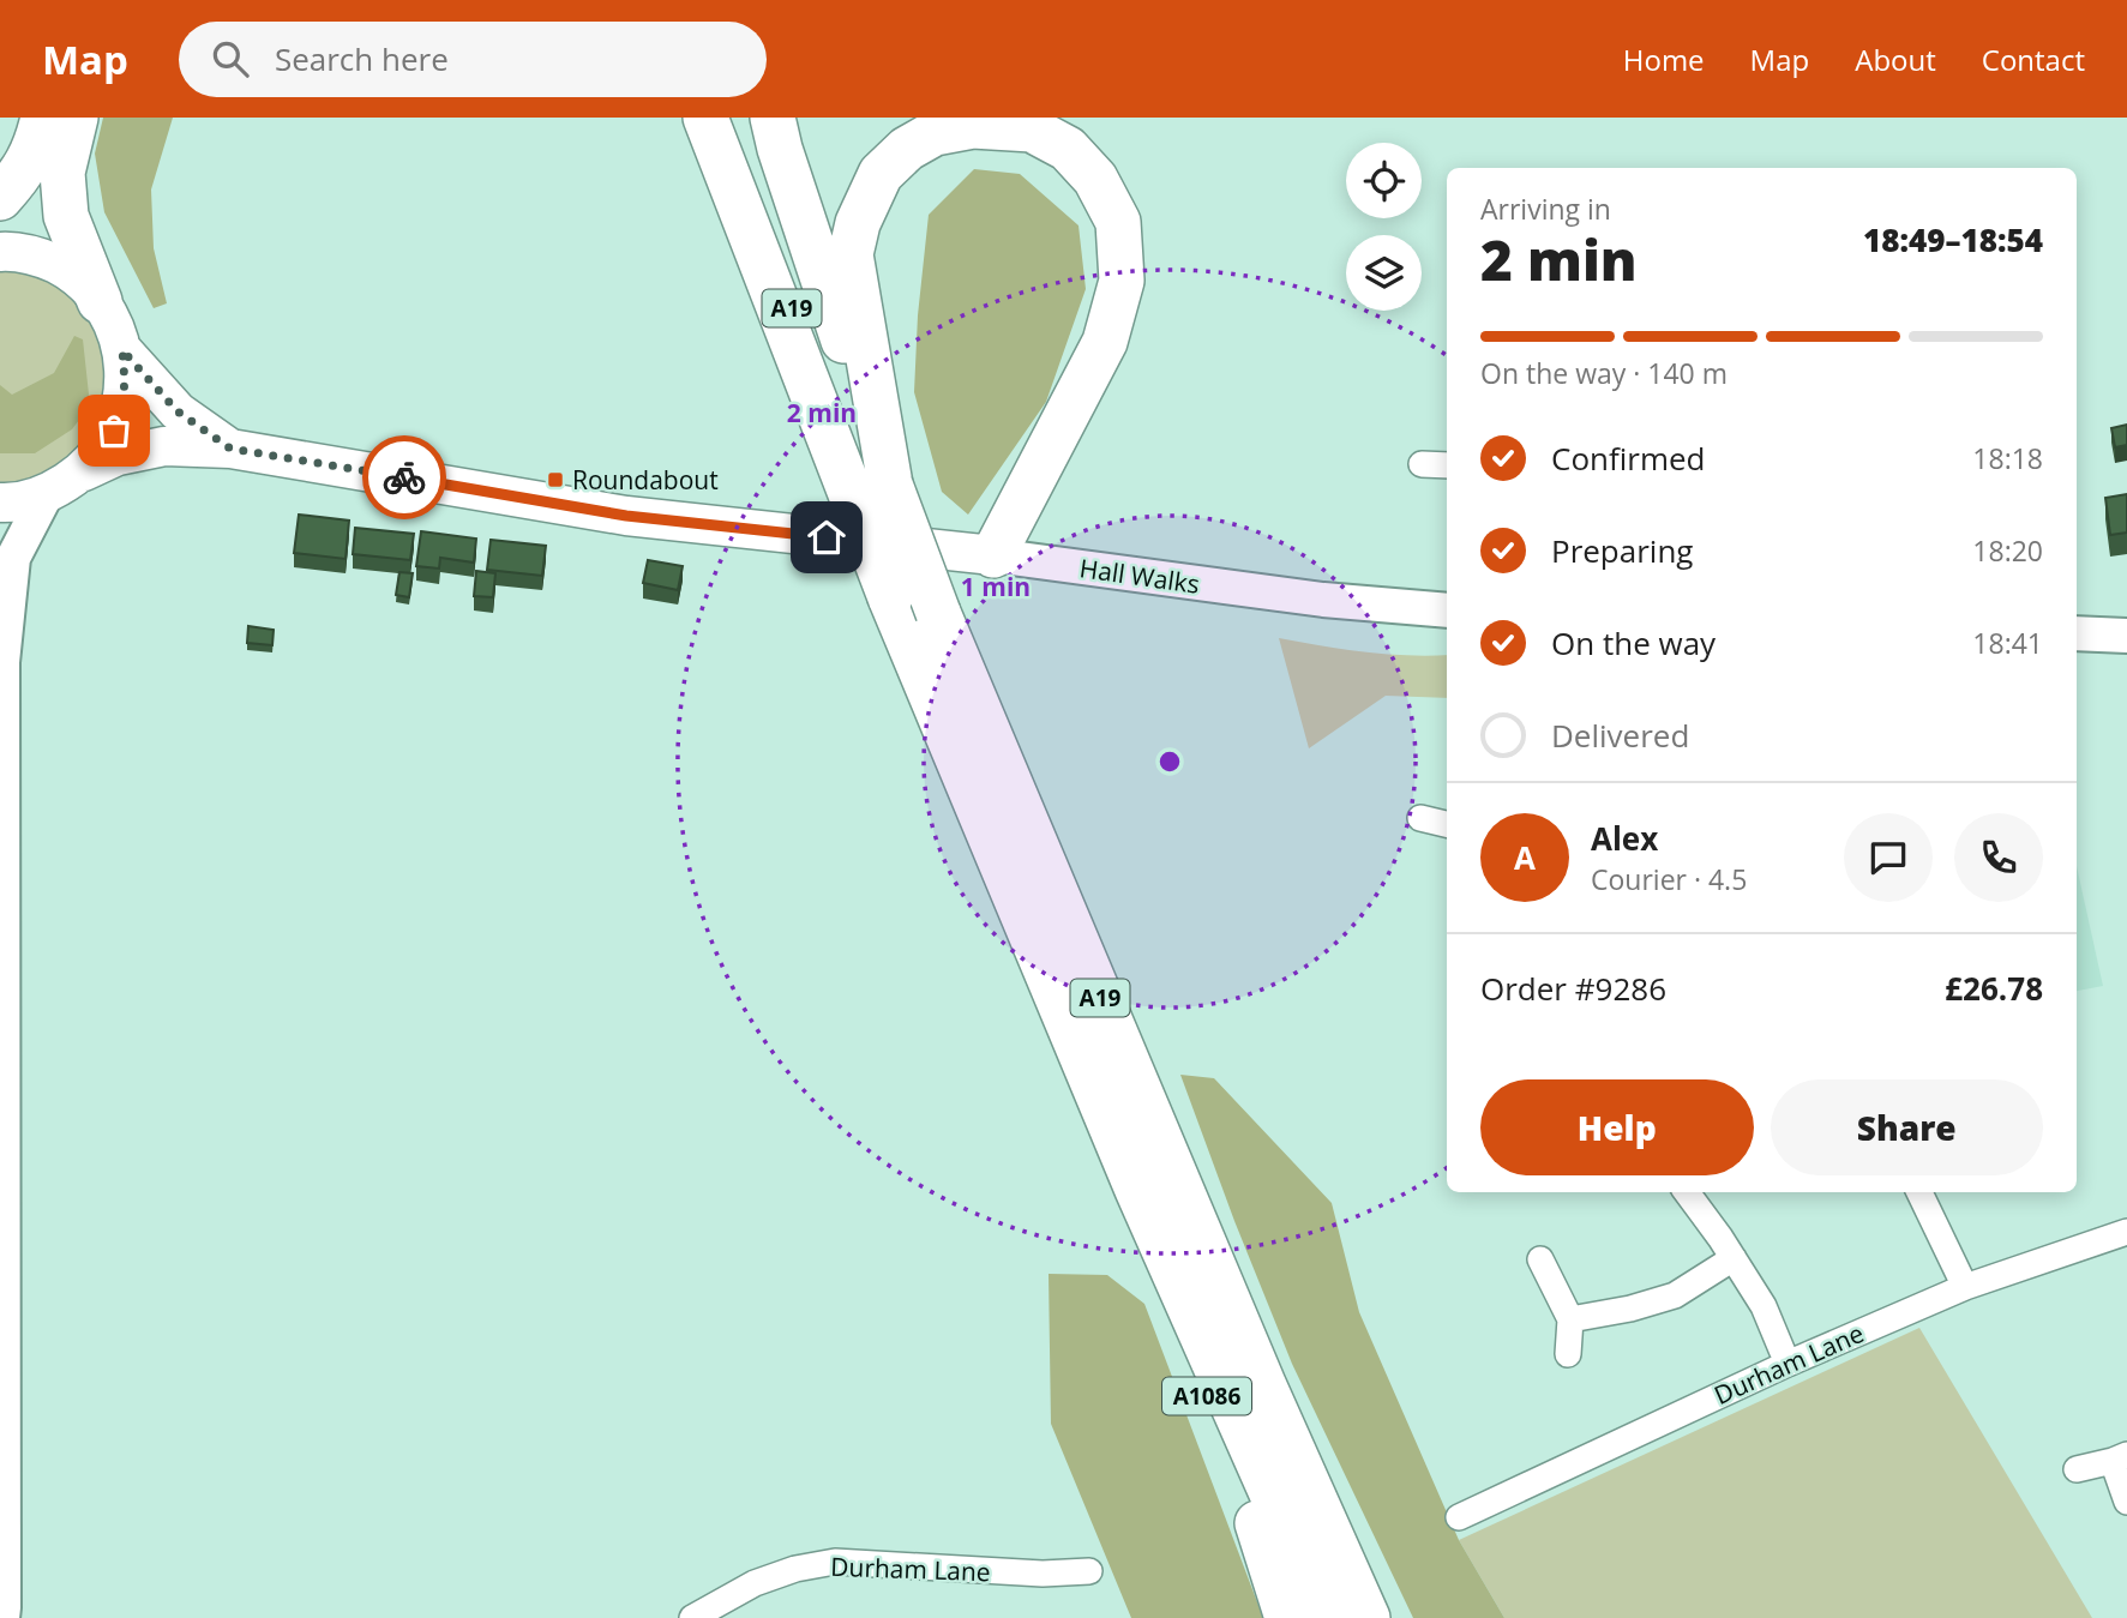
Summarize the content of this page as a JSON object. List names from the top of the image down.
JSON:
{
  "streets": {
    "highway": ["A19", "A1086"],
    "main road": ["Hall Walks"],
    "street": ["Durham Lane"]
  },
  "crossings": [
    ["A19", "A1086"]
  ],
  "places": {
    "transit": ["Roundabout"]
  },
  "page": {
    "header": "Map",
    "search": "Search here",
    "nav": [
      "Home",
      "Map",
      "About",
      "Contact"
    ],
    "heading": ["2 min", "Arriving in", "18:49–18:54"],
    "panel": [
      "Alex",
      "Courier · 4.5",
      "Order #9286",
      "£26.78"
    ],
    "bar": "On the way · 140 m",
    "list": [
      ["Confirmed", "18:18"],
      ["Preparing", "18:20"],
      ["On the way", "18:41"],
      "Delivered"
    ],
    "round": "A",
    "buttons": ["Help", "Share"]
  },
  "rings": ["2 min", "1 min"]
}
